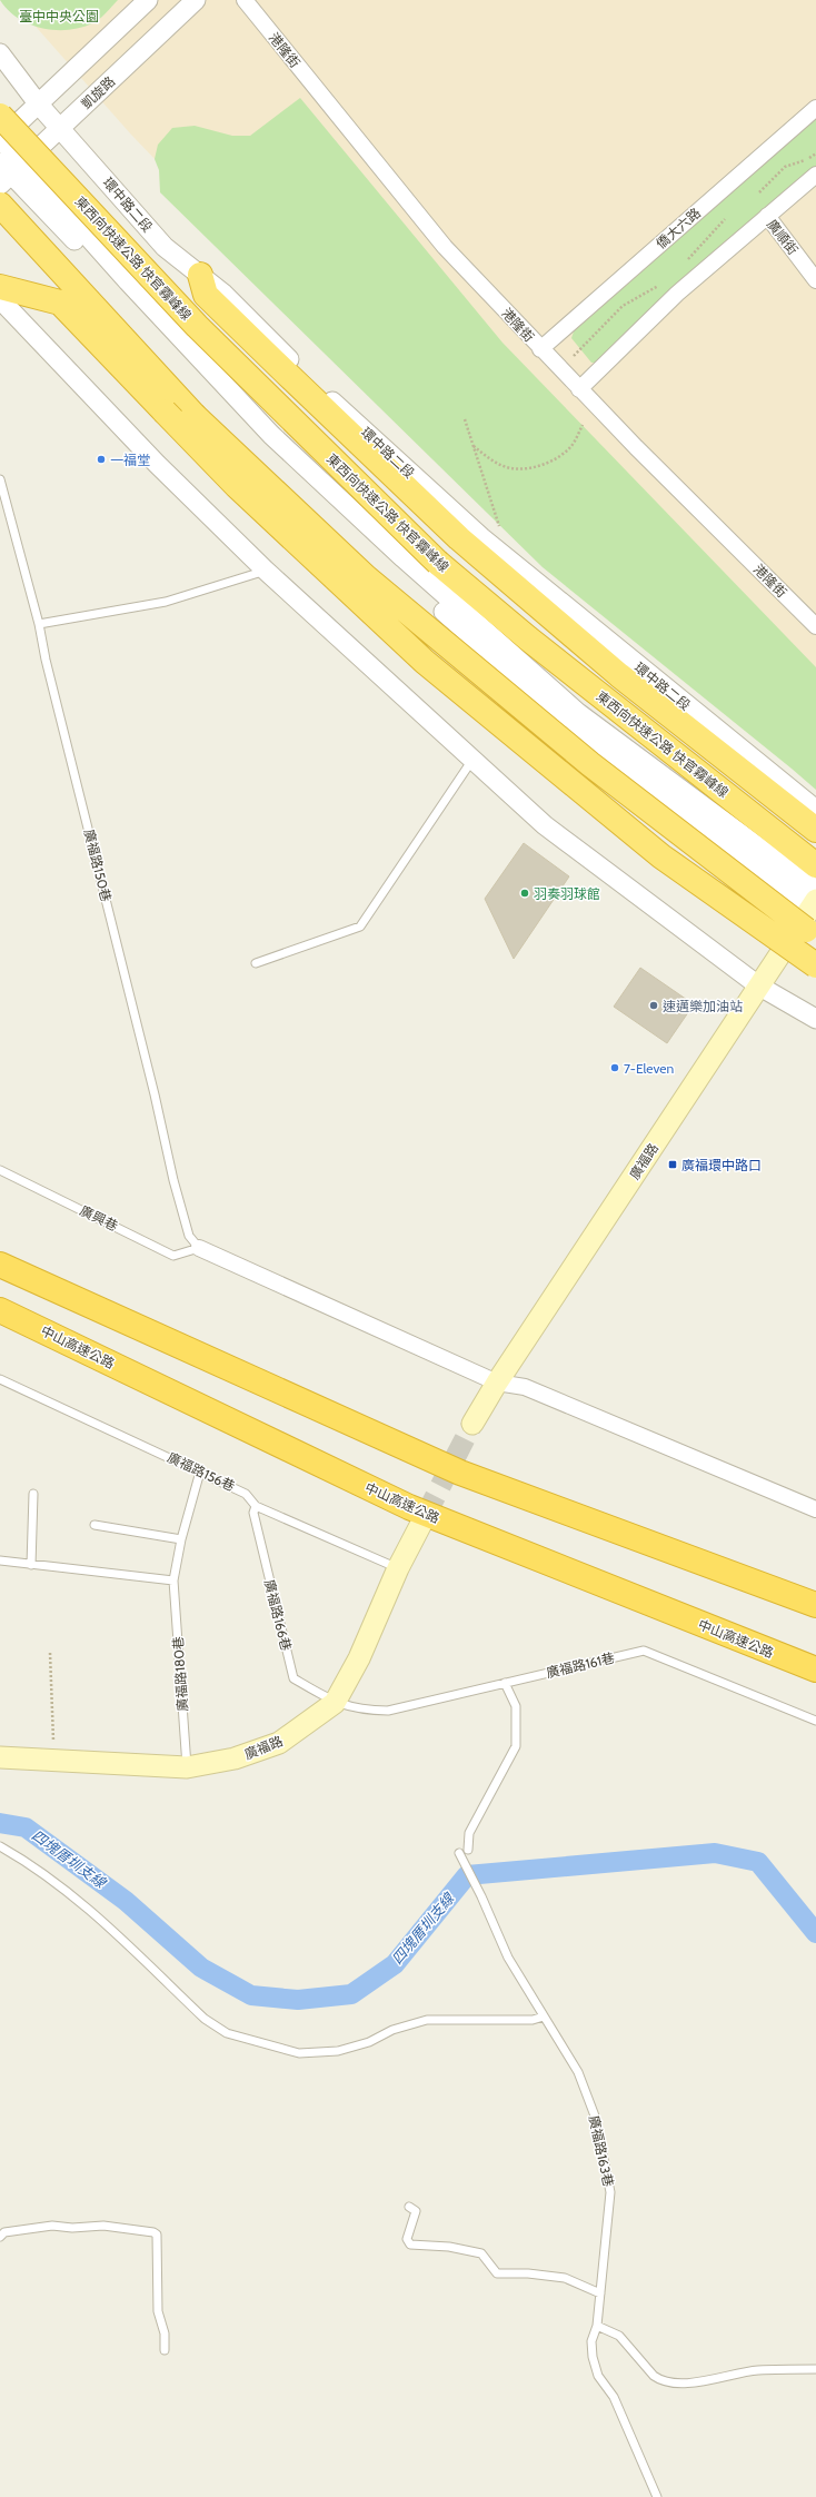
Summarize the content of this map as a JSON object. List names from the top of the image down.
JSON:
{
  "streets": {
    "highway": ["東西向快速公路 快官霧峰線", "中山高速公路"],
    "main road": ["廣福路"],
    "street": [
      "港隆街",
      "凱旋路",
      "環中路二段",
      "僑大六路",
      "廣順街"
    ],
    "lane": [
      "廣福路150巷",
      "廣興巷",
      "廣福路156巷",
      "廣福路166巷",
      "廣福路161巷",
      "廣福路180巷",
      "廣福路163巷"
    ]
  },
  "crossings": [
    ["港隆街", "僑大六路"],
    ["凱旋路", "環中路二段"],
    ["廣福路150巷", "廣興巷"],
    ["廣福路", "廣福路156巷"],
    ["廣福路", "廣福路166巷"],
    ["廣福路", "廣福路161巷"],
    ["廣福路", "廣福路180巷"],
    ["廣福路156巷", "廣福路166巷"],
    ["廣福路156巷", "廣福路180巷"],
    ["廣福路166巷", "廣福路161巷"]
  ],
  "water": ["四塊厝圳支線"],
  "parks": ["臺中中央公園"],
  "places": {
    "other": [
      "一福堂",
      "羽奏羽球館",
      "速邁樂加油站",
      "7-Eleven"
    ],
    "transit": ["廣福環中路口"]
  }
}
